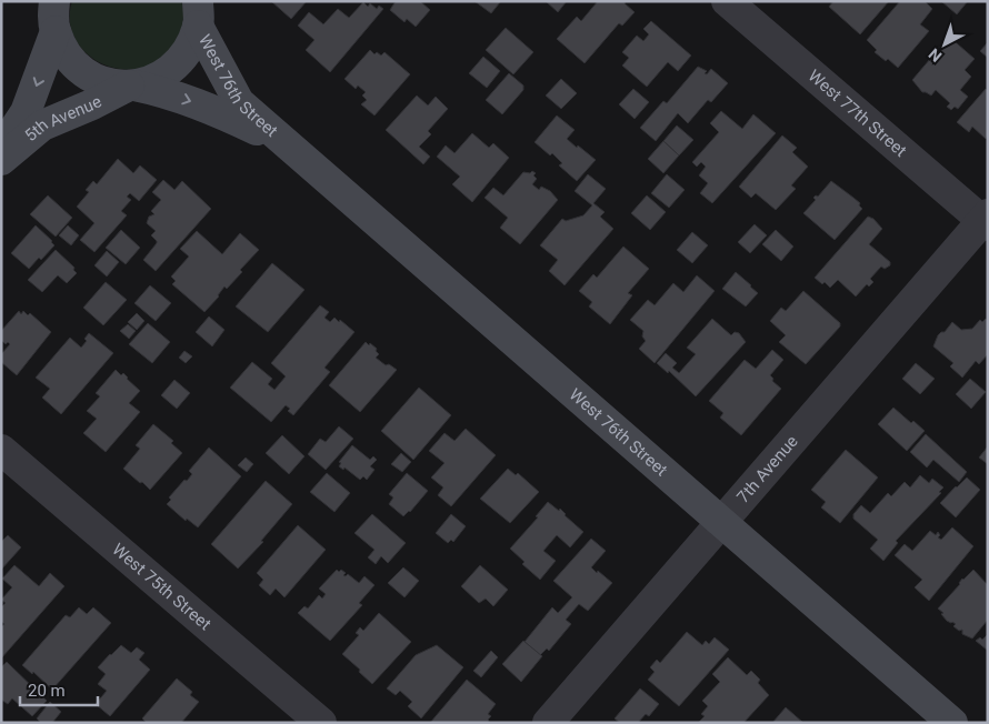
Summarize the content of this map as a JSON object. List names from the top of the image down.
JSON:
{
  "streets": {
    "street": [
      "West 76th Street",
      "West 77th Street",
      "5th Avenue",
      "7th Avenue",
      "West 75th Street"
    ]
  },
  "crossings": [
    ["West 76th Street", "5th Avenue"],
    ["West 76th Street", "7th Avenue"],
    ["West 77th Street", "7th Avenue"]
  ],
  "one_way": ["5th Avenue"],
  "scale_bar": "20 m",
  "north": "bottom left"
}
